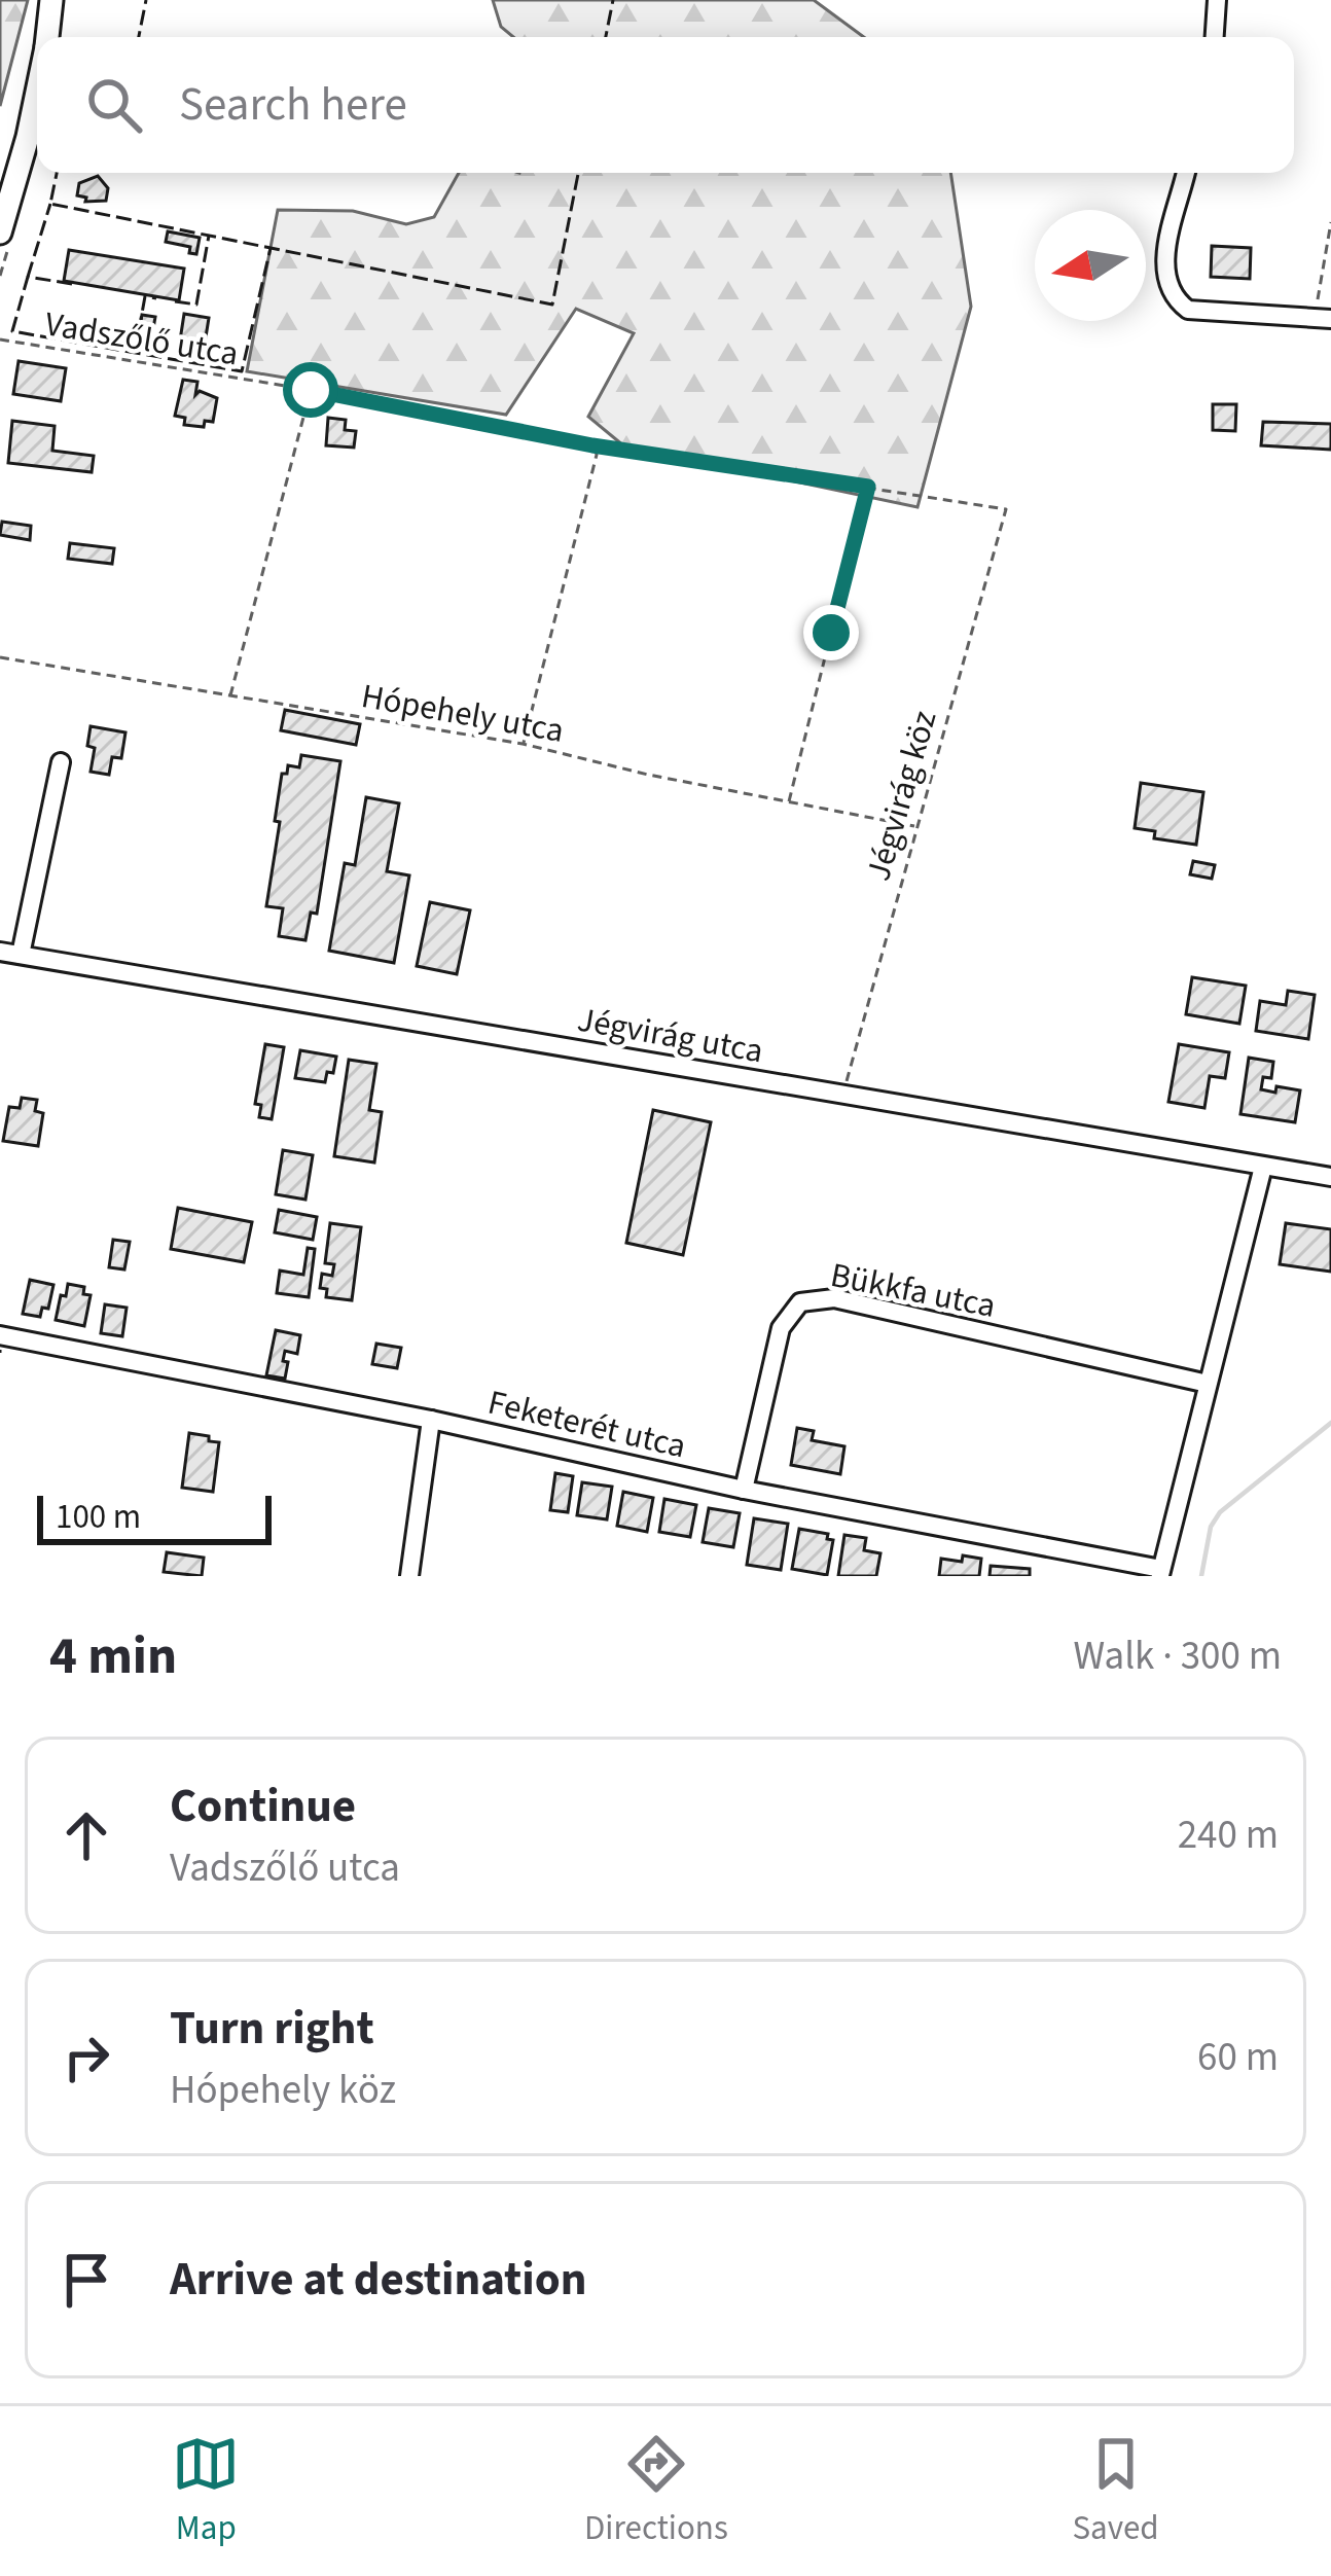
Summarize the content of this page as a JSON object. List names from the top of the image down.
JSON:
{
  "streets": {
    "street": ["Jégvirág utca", "Bükkfa utca", "Feketerét utca"],
    "path": ["Vadszőlő utca", "Hópehely utca", "Jégvirág köz"]
  },
  "crossings": [
    ["Vadszőlő utca", "Jégvirág köz"],
    ["Hópehely utca", "Jégvirág köz"],
    ["Jégvirág köz", "Jégvirág utca"],
    ["Bükkfa utca", "Feketerét utca"]
  ],
  "scale_bar": "100 m",
  "north": "left",
  "page": {
    "search": "Search here",
    "scale": "100 m",
    "heading": ["4 min", "Walk · 300 m"],
    "list": [
      ["Continue", "Vadszőlő utca", "240 m"],
      ["Turn right", "Hópehely köz", "60 m"],
      "Arrive at destination"
    ],
    "nav": ["Map", "Directions", "Saved"]
  }
}
